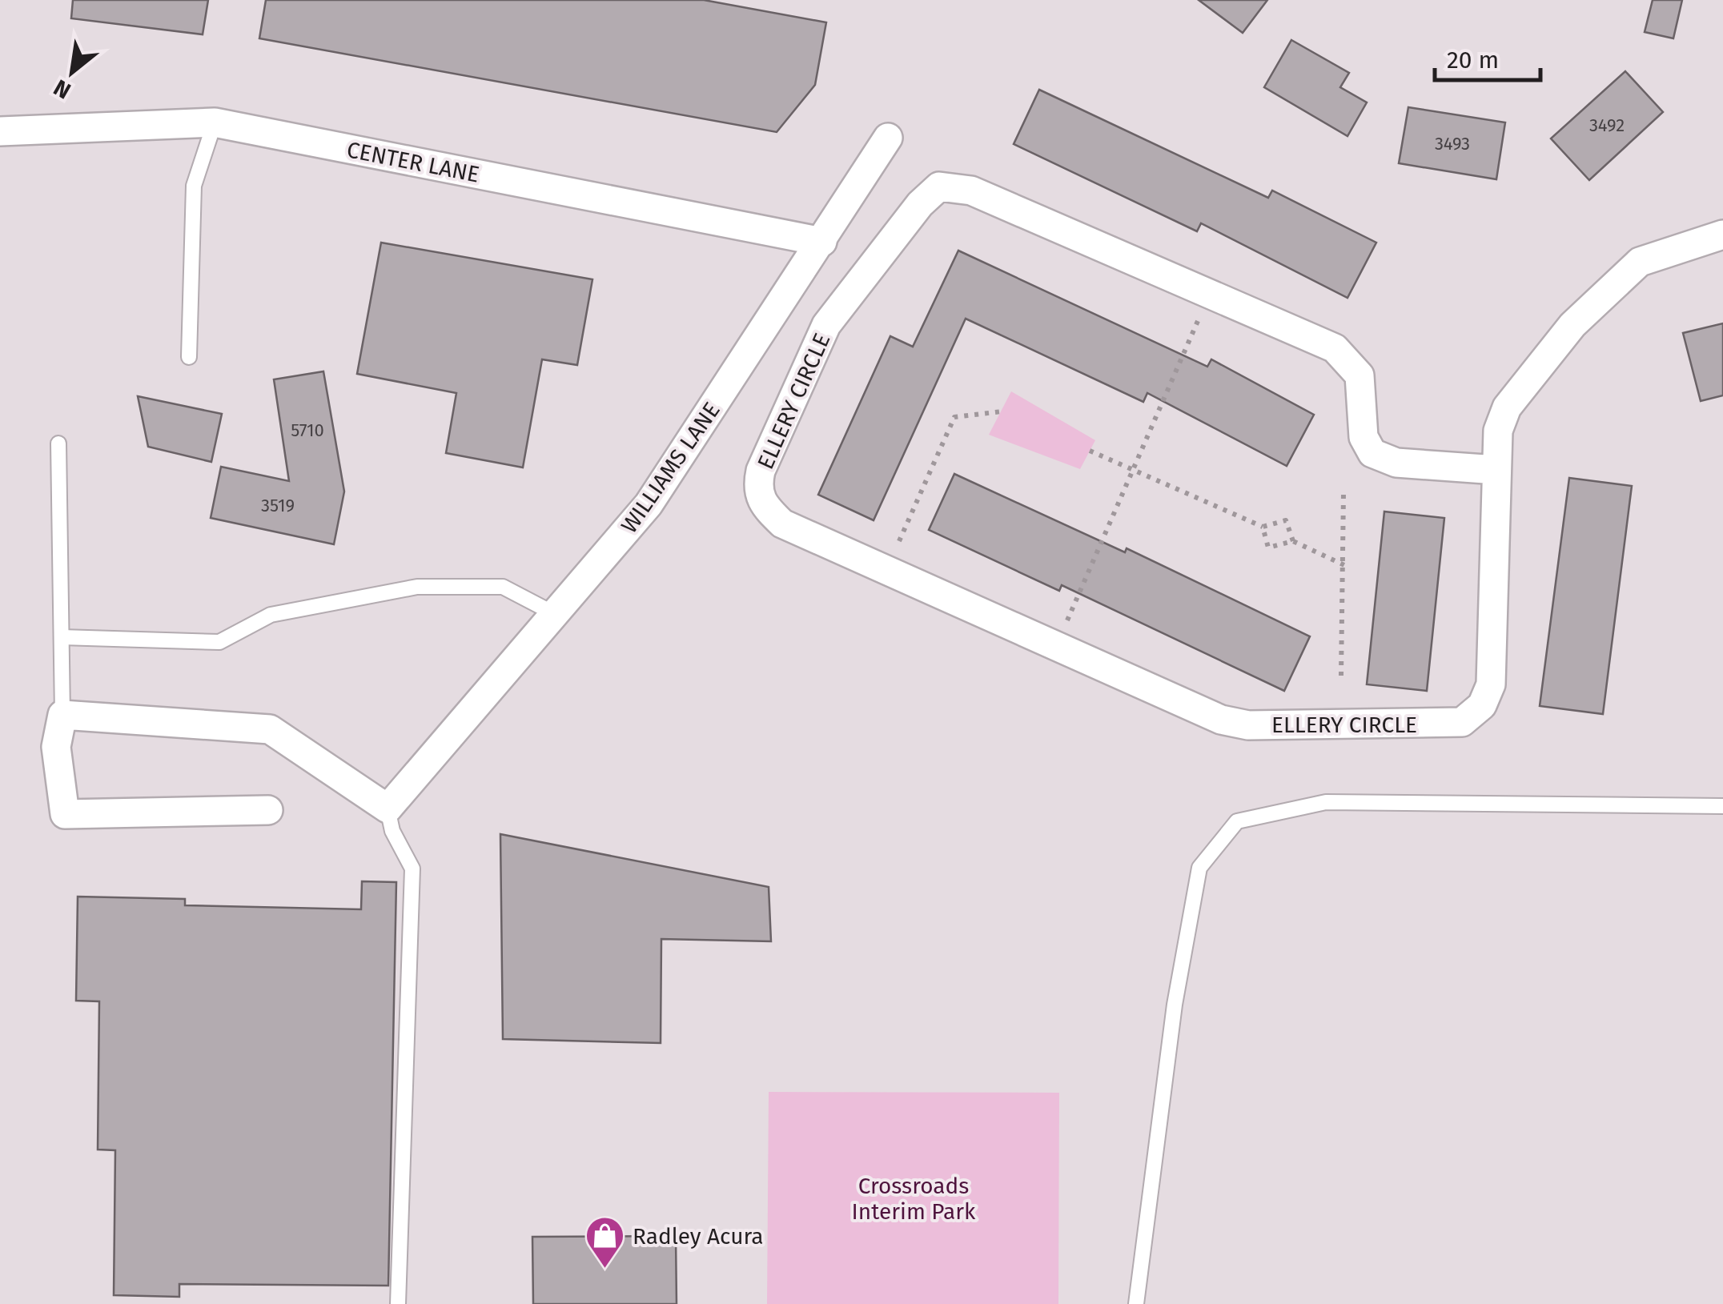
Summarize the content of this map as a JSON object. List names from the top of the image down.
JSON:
{
  "streets": {
    "street": ["CENTER LANE", "ELLERY CIRCLE", "WILLIAMS LANE"]
  },
  "crossings": [
    ["CENTER LANE", "WILLIAMS LANE"]
  ],
  "parks": ["Crossroads Interim Park"],
  "places": {
    "shop": ["Radley Acura"]
  },
  "house_numbers": [
    "3492",
    "3493",
    "5710",
    "3519"
  ],
  "scale_bar": "20 m",
  "north": "bottom left"
}
